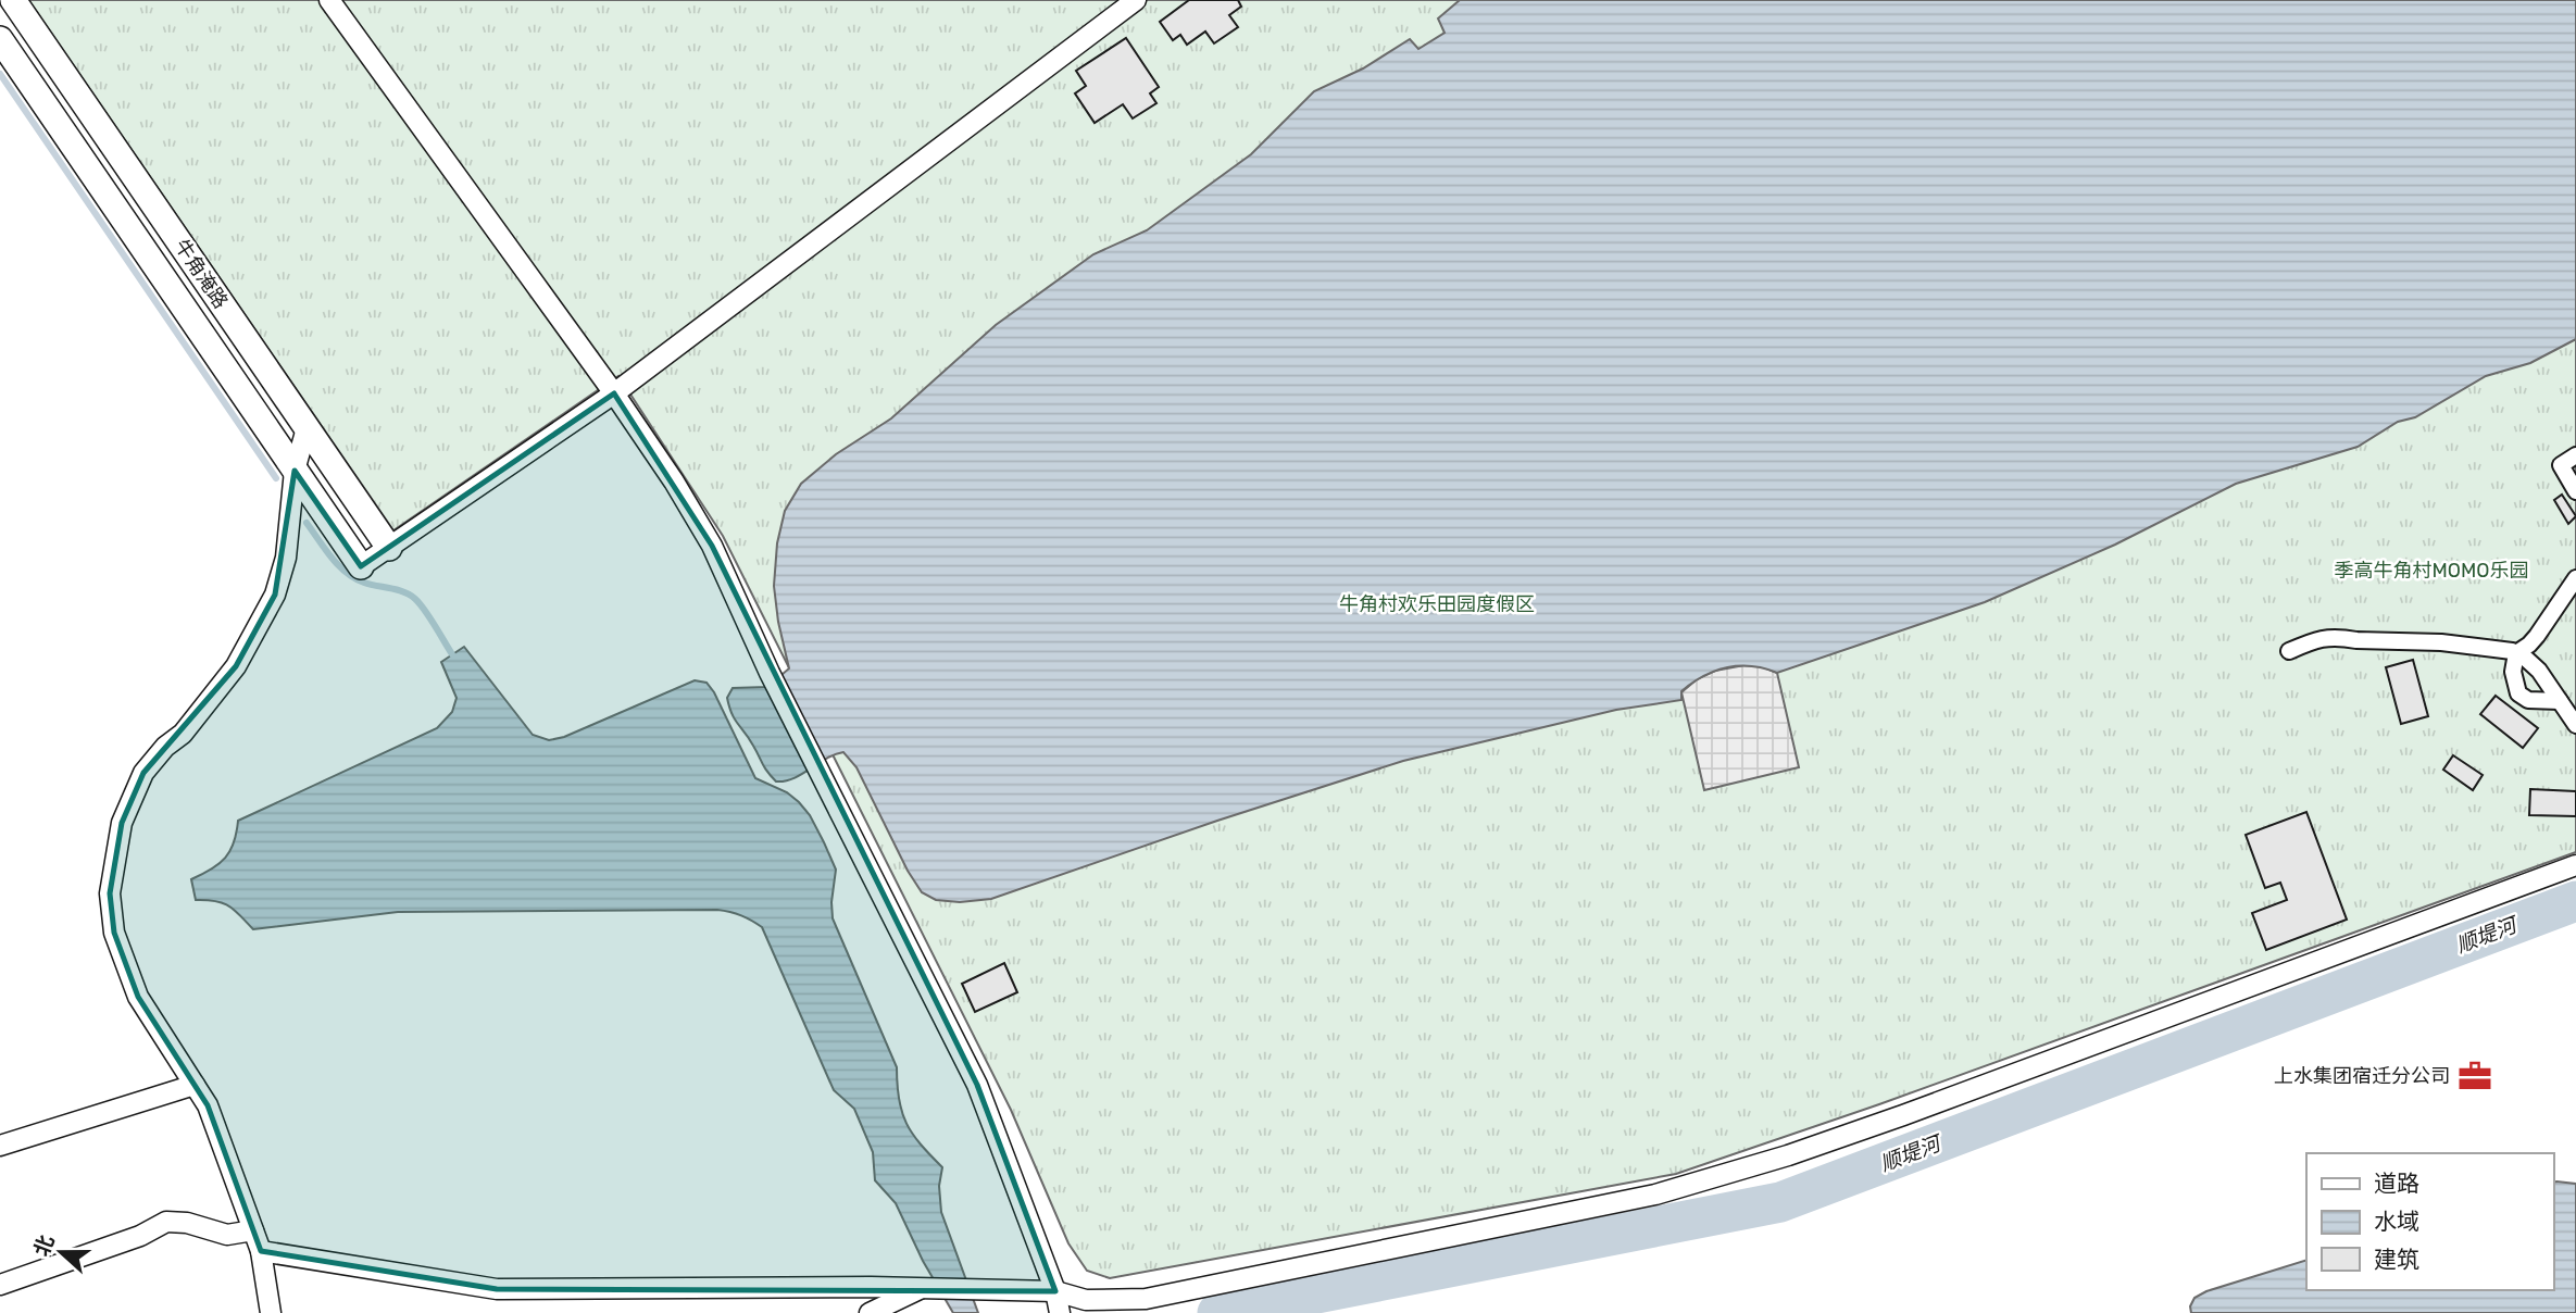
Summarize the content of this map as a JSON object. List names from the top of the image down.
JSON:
{
  "streets": {
    "street": ["牛角淹路"]
  },
  "water": ["顺堤河"],
  "parks": ["季高牛角村MOMO乐园", "牛角村欢乐田园度假区"],
  "places": {
    "office": ["上水集团宿迁分公司"]
  },
  "legend": ["道路", "水域", "建筑"],
  "north": "left"
}
